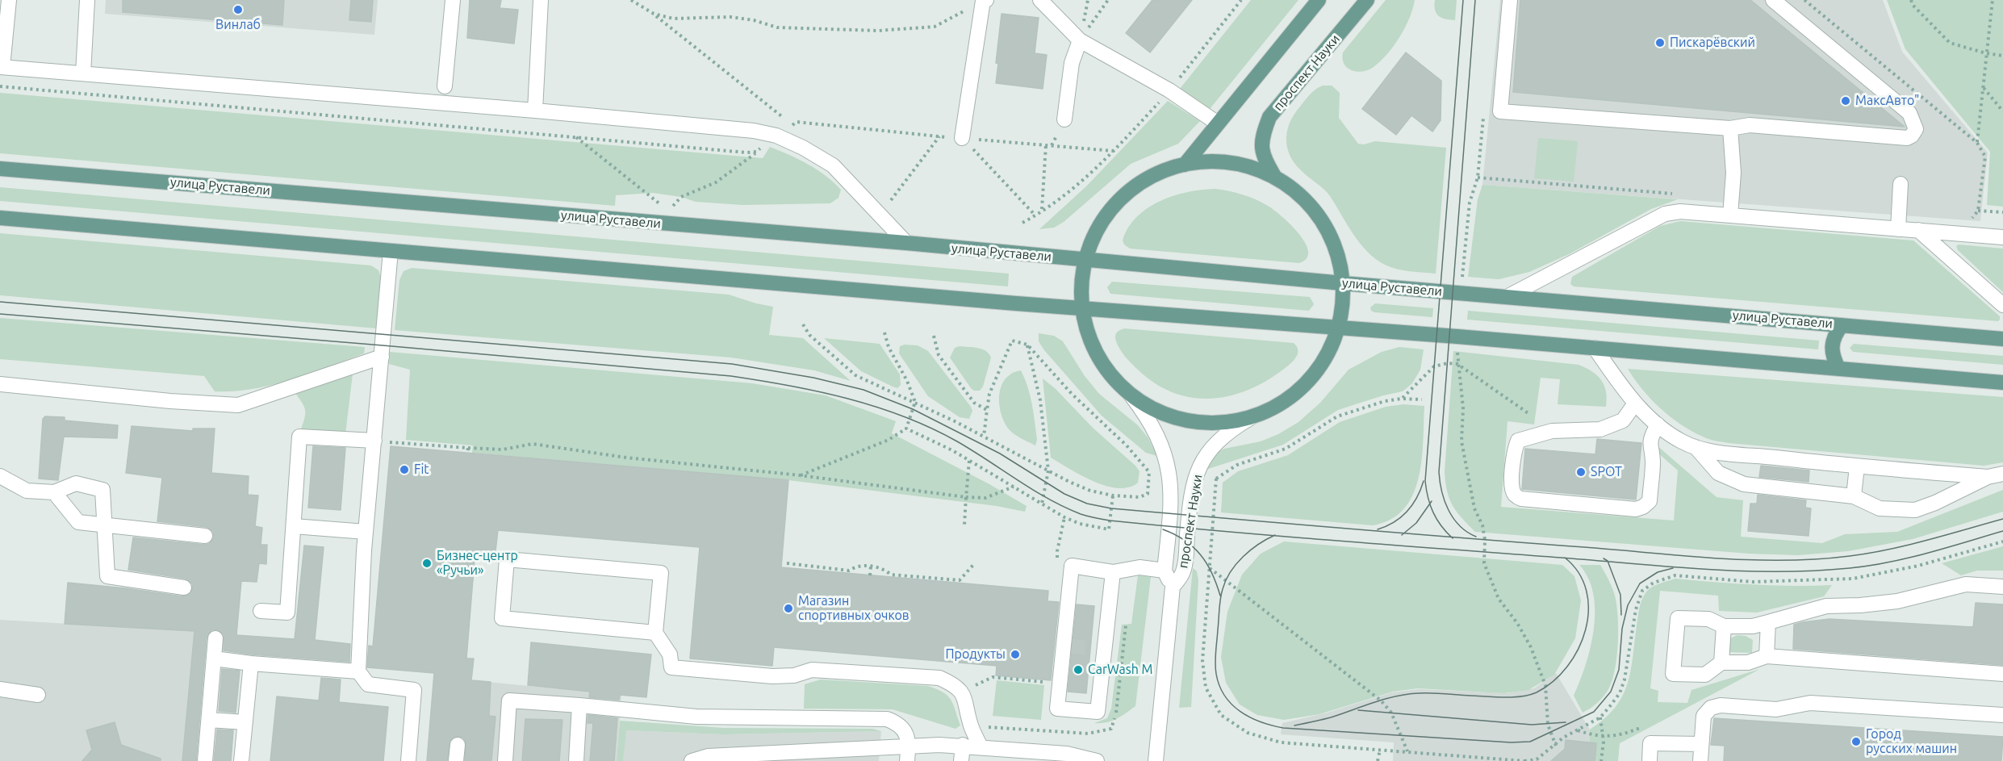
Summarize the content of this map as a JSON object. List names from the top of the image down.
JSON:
{
  "streets": {
    "main road": ["проспект Науки", "улица Руставели"]
  },
  "crossings": [
    ["проспект Науки", "улица Руставели"]
  ],
  "places": [
    "Винлаб",
    "Пискарёвский",
    "МаксАвто\"",
    "Fit",
    "SPOT",
    "Бизнес-центр «Ручьи»",
    "Магазин спортивных очков",
    "Продукты",
    "CarWash M",
    "Город русских машин"
  ]
}
